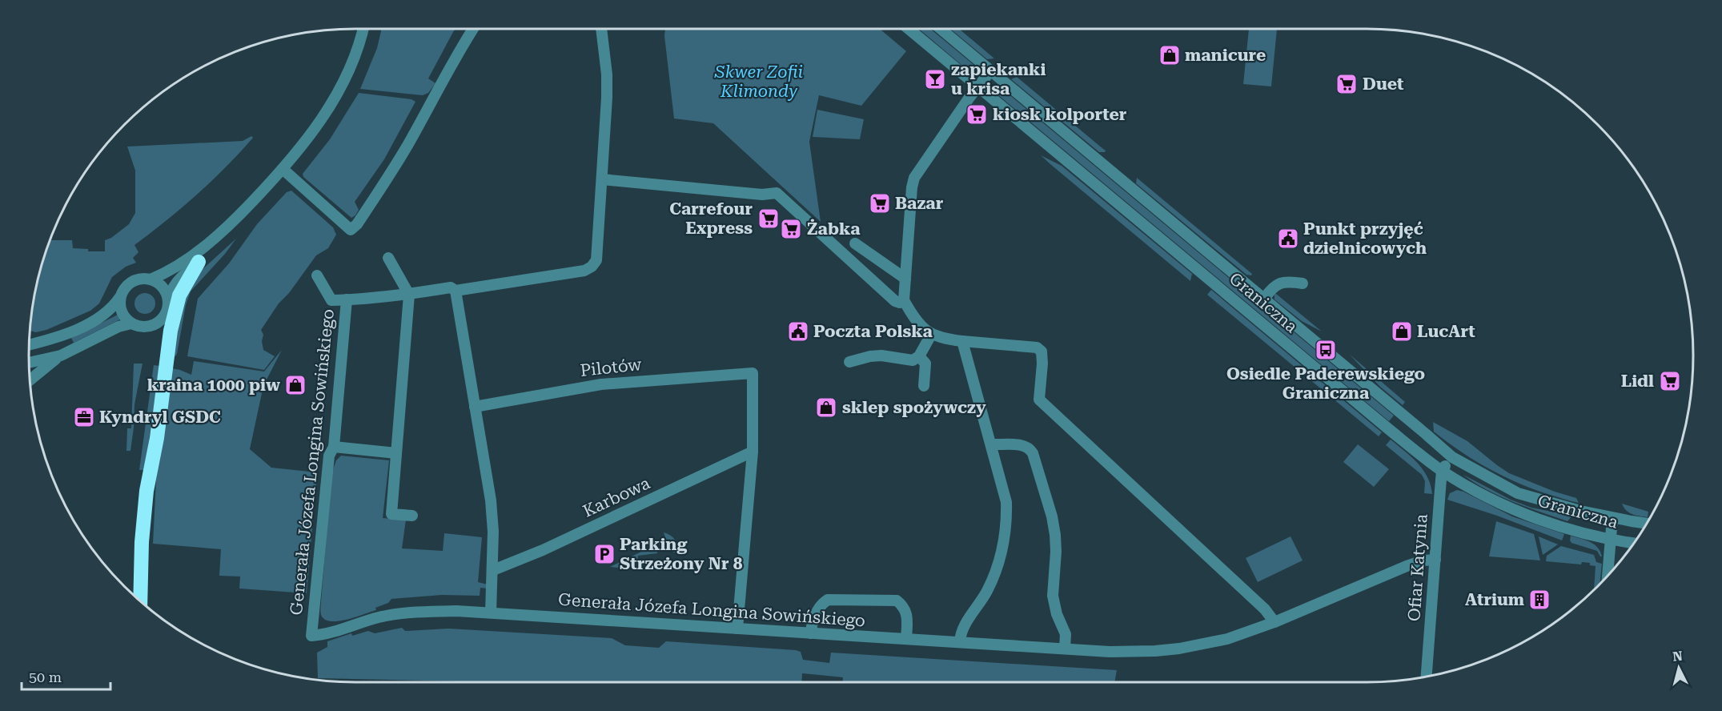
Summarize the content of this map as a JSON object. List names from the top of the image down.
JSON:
{
  "streets": {
    "street": [
      "Graniczna",
      "Pilotów",
      "Generała Józefa Longina Sowińskiego",
      "Karbowa",
      "Ofiar Katynia"
    ]
  },
  "crossings": [
    ["Graniczna", "Ofiar Katynia"],
    ["Pilotów", "Karbowa"],
    ["Generała Józefa Longina Sowińskiego", "Ofiar Katynia"]
  ],
  "parks": ["Skwer Zofii Klimondy"],
  "places": {
    "shop": [
      "manicure",
      "LucArt",
      "kraina 1000 piw",
      "sklep spożywczy"
    ],
    "bar": ["zapiekanki u krisa"],
    "supermarket": [
      "Duet",
      "kiosk kolporter",
      "Bazar",
      "Carrefour Express",
      "Żabka",
      "Lidl"
    ],
    "public building": ["Punkt przyjęć dzielnicowych", "Poczta Polska"],
    "bus stop": ["Osiedle Paderewskiego Graniczna"],
    "office": ["Kyndryl GSDC"],
    "parking": ["Parking Strzeżony Nr 8"],
    "building": ["Atrium"]
  },
  "scale_bar": "50 m",
  "north": "top"
}
